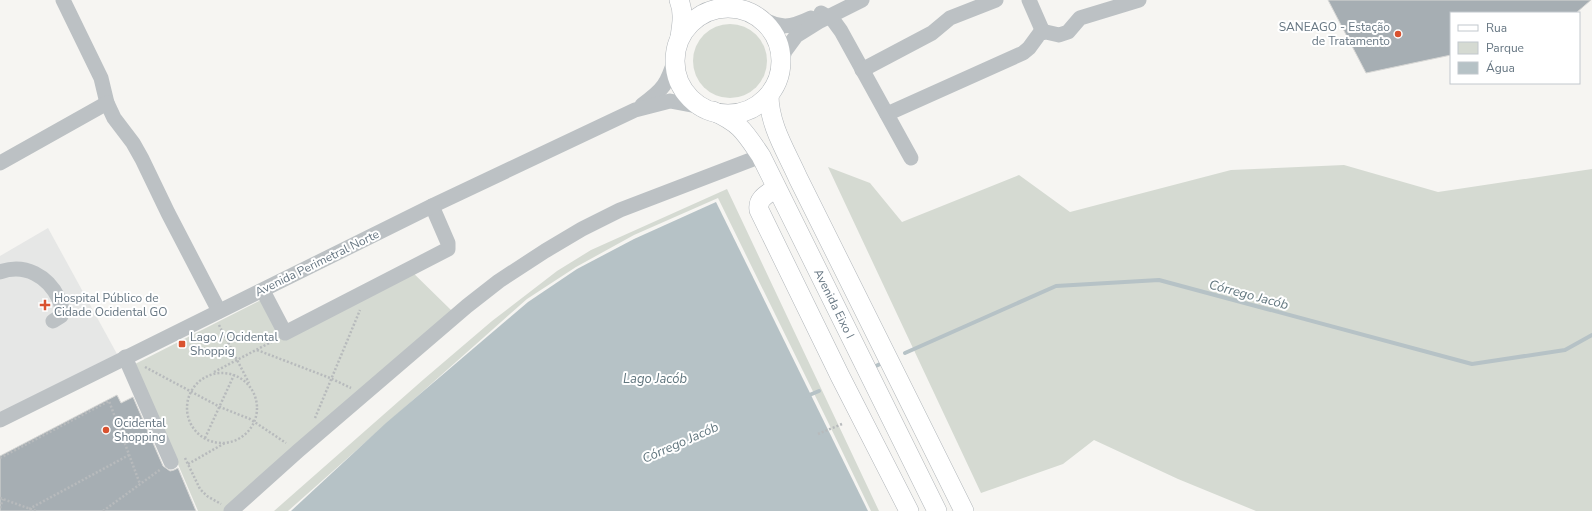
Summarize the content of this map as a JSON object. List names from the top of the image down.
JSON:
{
  "streets": {
    "main road": ["Avenida Eixo I"],
    "street": ["Avenida Perimetral Norte"]
  },
  "crossings": [
    ["Avenida Perimetral Norte", "Avenida Eixo I"]
  ],
  "water": ["Córrego Jacób", "Lago Jacób"],
  "places": {
    "other": ["SANEAGO - Estação de Tratamento", "Ocidental Shopping"],
    "health": ["Hospital Público de Cidade Ocidental GO"],
    "transit": ["Lago / Ocidental Shoppig"]
  },
  "legend": ["Rua", "Parque", "Água"]
}
